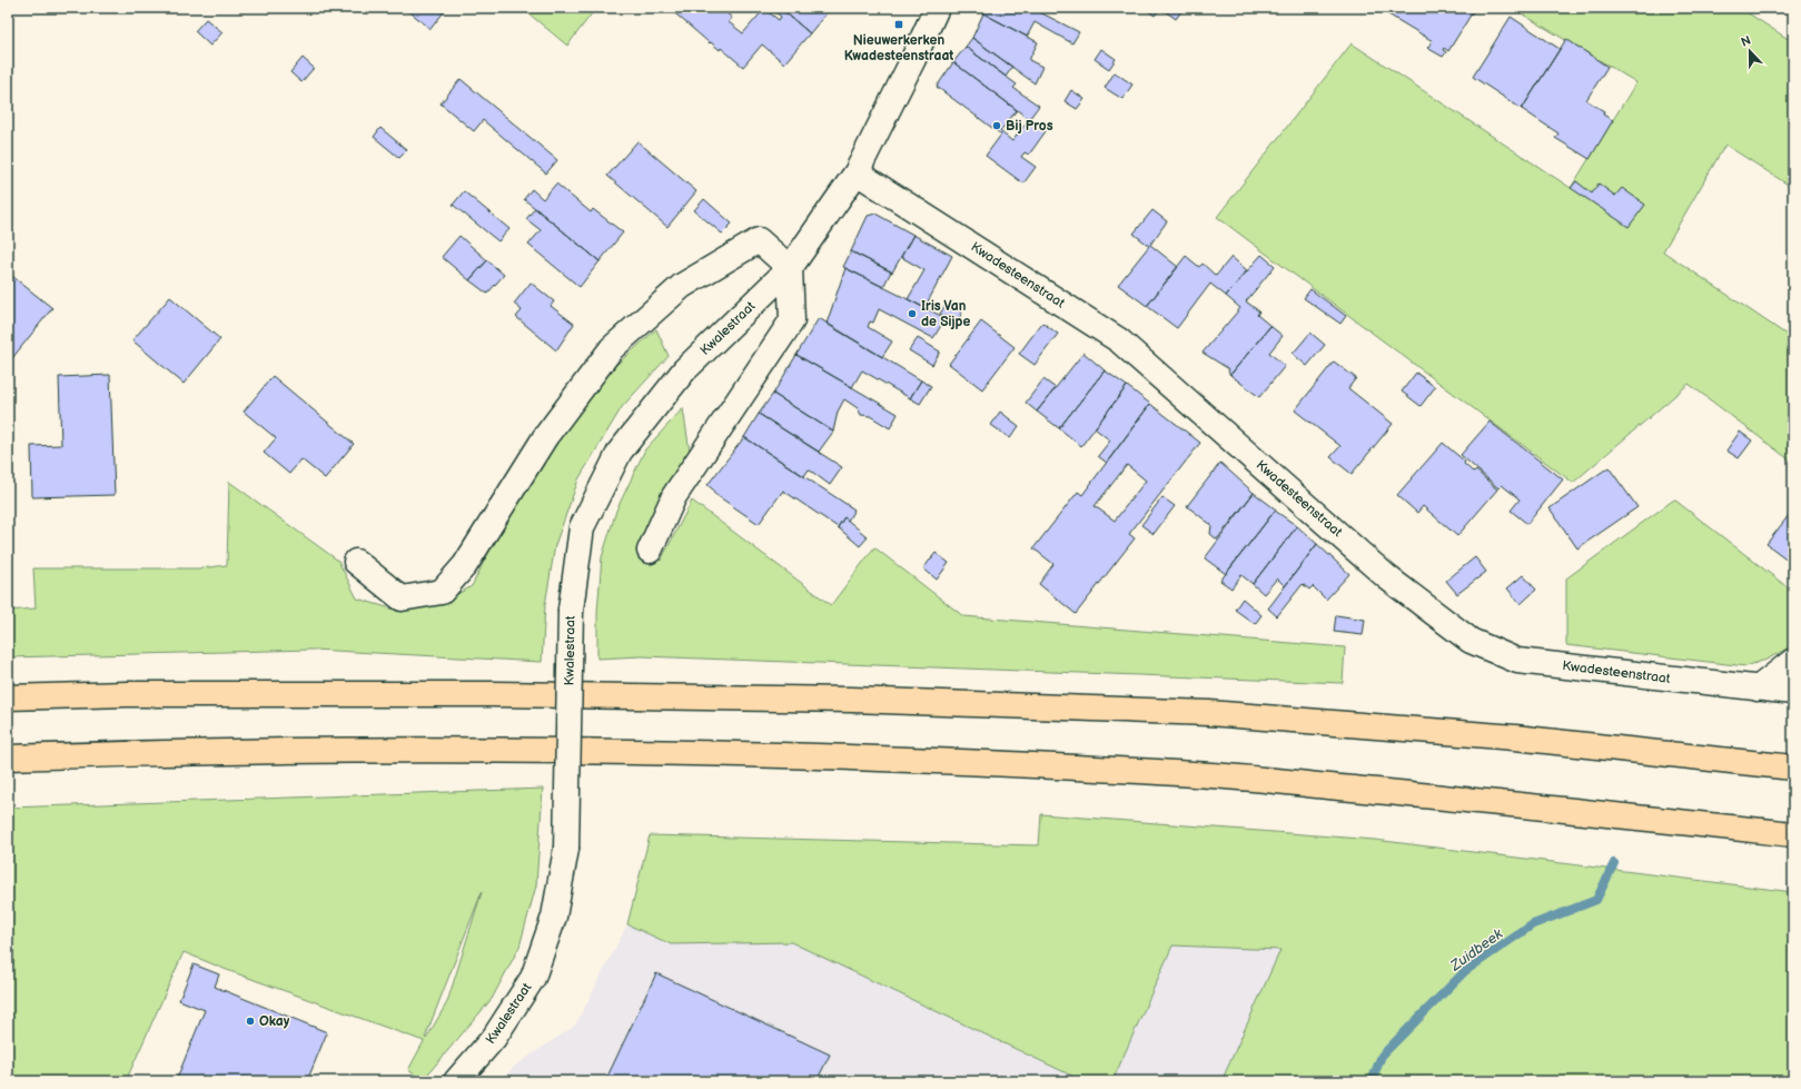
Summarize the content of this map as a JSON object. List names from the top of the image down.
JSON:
{
  "streets": {
    "street": ["Kwadesteenstraat", "Kwalestraat"]
  },
  "crossings": [
    ["Kwadesteenstraat", "Kwalestraat"]
  ],
  "water": ["Zuidbeek"],
  "places": {
    "transit": ["Nieuwerkerken Kwadesteenstraat"],
    "other": ["Bij Pros", "Iris Van de Sijpe", "Okay"]
  },
  "north": "top"
}
